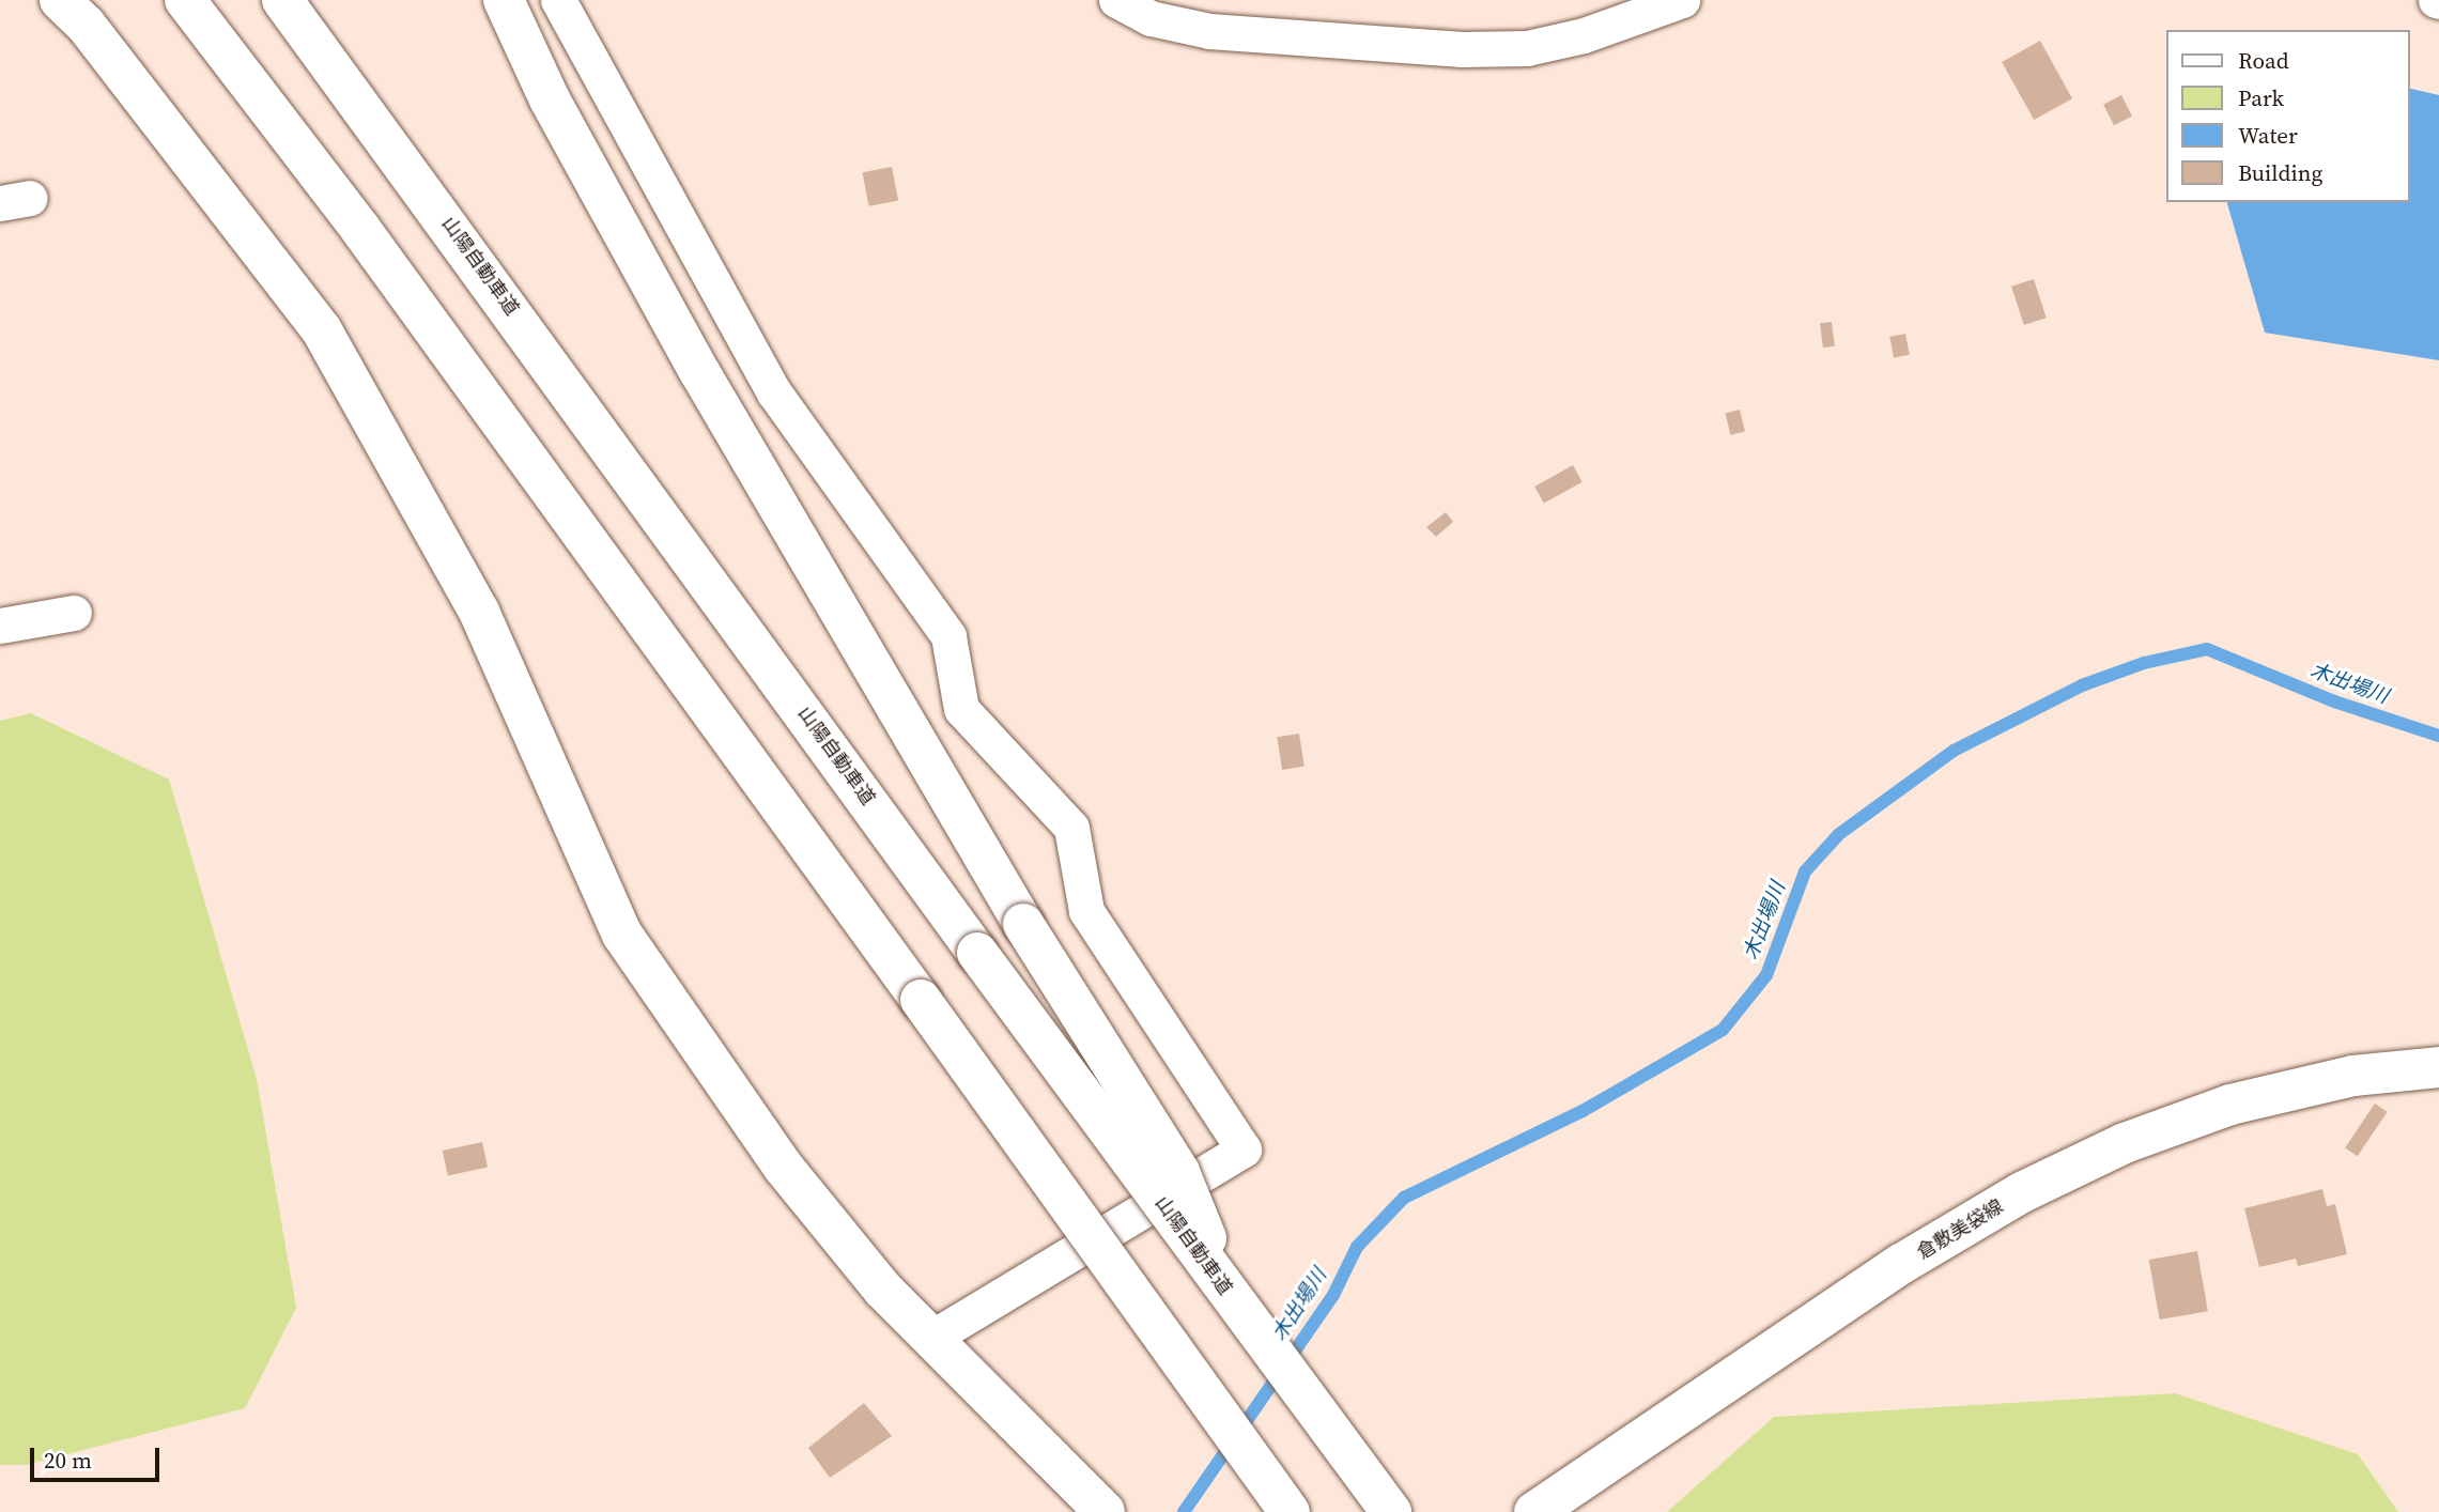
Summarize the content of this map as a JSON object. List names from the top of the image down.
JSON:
{
  "streets": {
    "main road": ["山陽自動車道", "倉敷美袋線"]
  },
  "water": ["木出場川"],
  "legend": [
    "Road",
    "Park",
    "Water",
    "Building"
  ],
  "scale_bar": "20 m"
}
